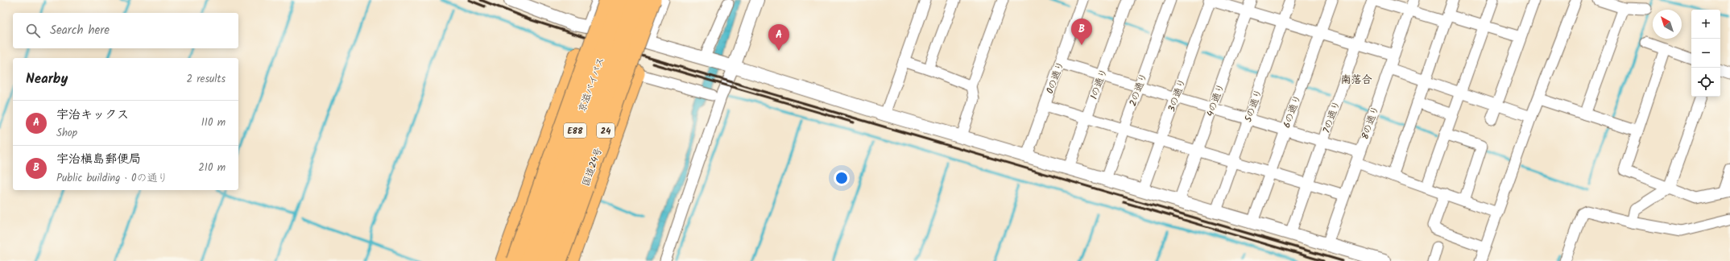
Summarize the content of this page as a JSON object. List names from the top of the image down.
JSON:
{
  "streets": {
    "highway": [
      "京滋バイパス",
      "E88",
      "24",
      "国道24号"
    ],
    "street": [
      "0の通り",
      "1の通り",
      "2の通り",
      "3の通り",
      "4の通り",
      "5の通り",
      "6の通り",
      "7の通り",
      "8の通り"
    ]
  },
  "districts": ["南落合"],
  "north": "top left",
  "page": {
    "map_buttons": ["+", "−"],
    "search": "Search here",
    "pins": ["B", "A"],
    "heading": ["Nearby", "2 results"],
    "list": [
      {
        "mark": "A",
        "name": "宇治キックス",
        "note": "Shop",
        "value": "110 m"
      },
      {
        "mark": "B",
        "name": "宇治槇島郵便局",
        "note": "Public building · 0の通り",
        "value": "210 m"
      }
    ]
  }
}
